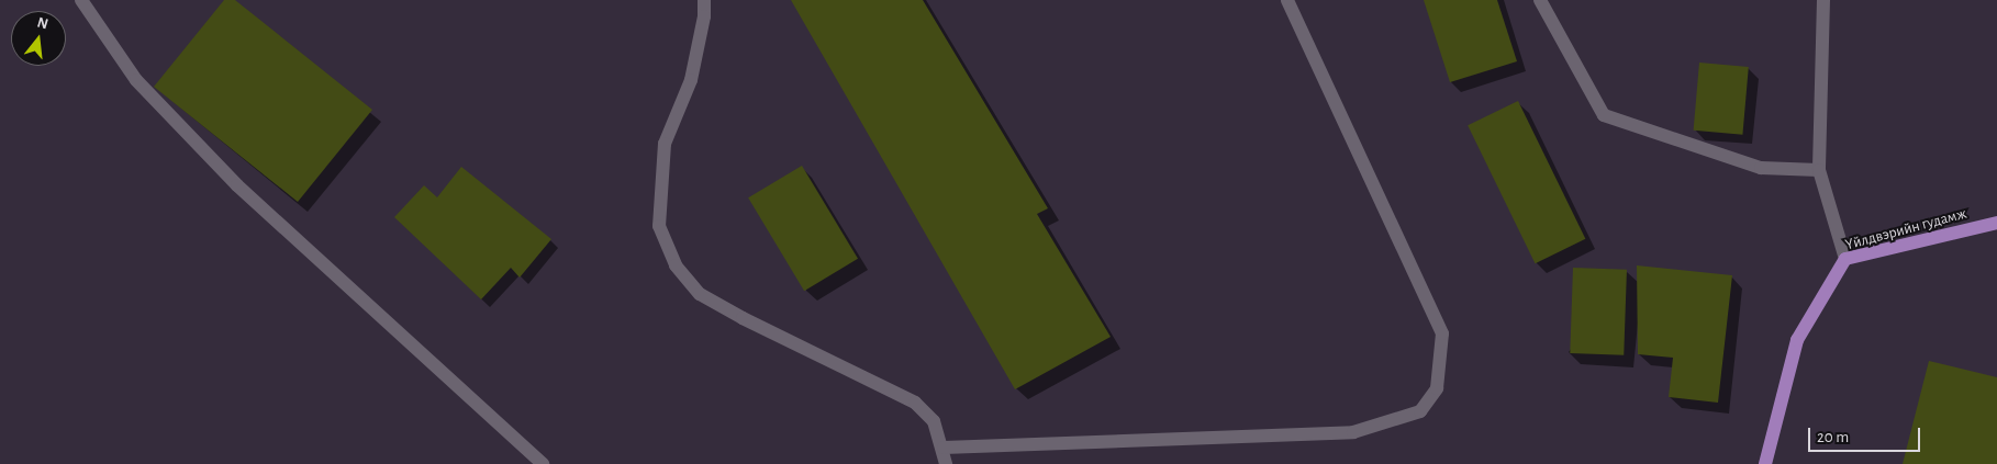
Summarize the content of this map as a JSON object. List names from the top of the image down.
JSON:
{
  "streets": {
    "main road": ["Yйлдвэрийн гудамж"]
  },
  "scale_bar": "20 m",
  "north": "top"
}
